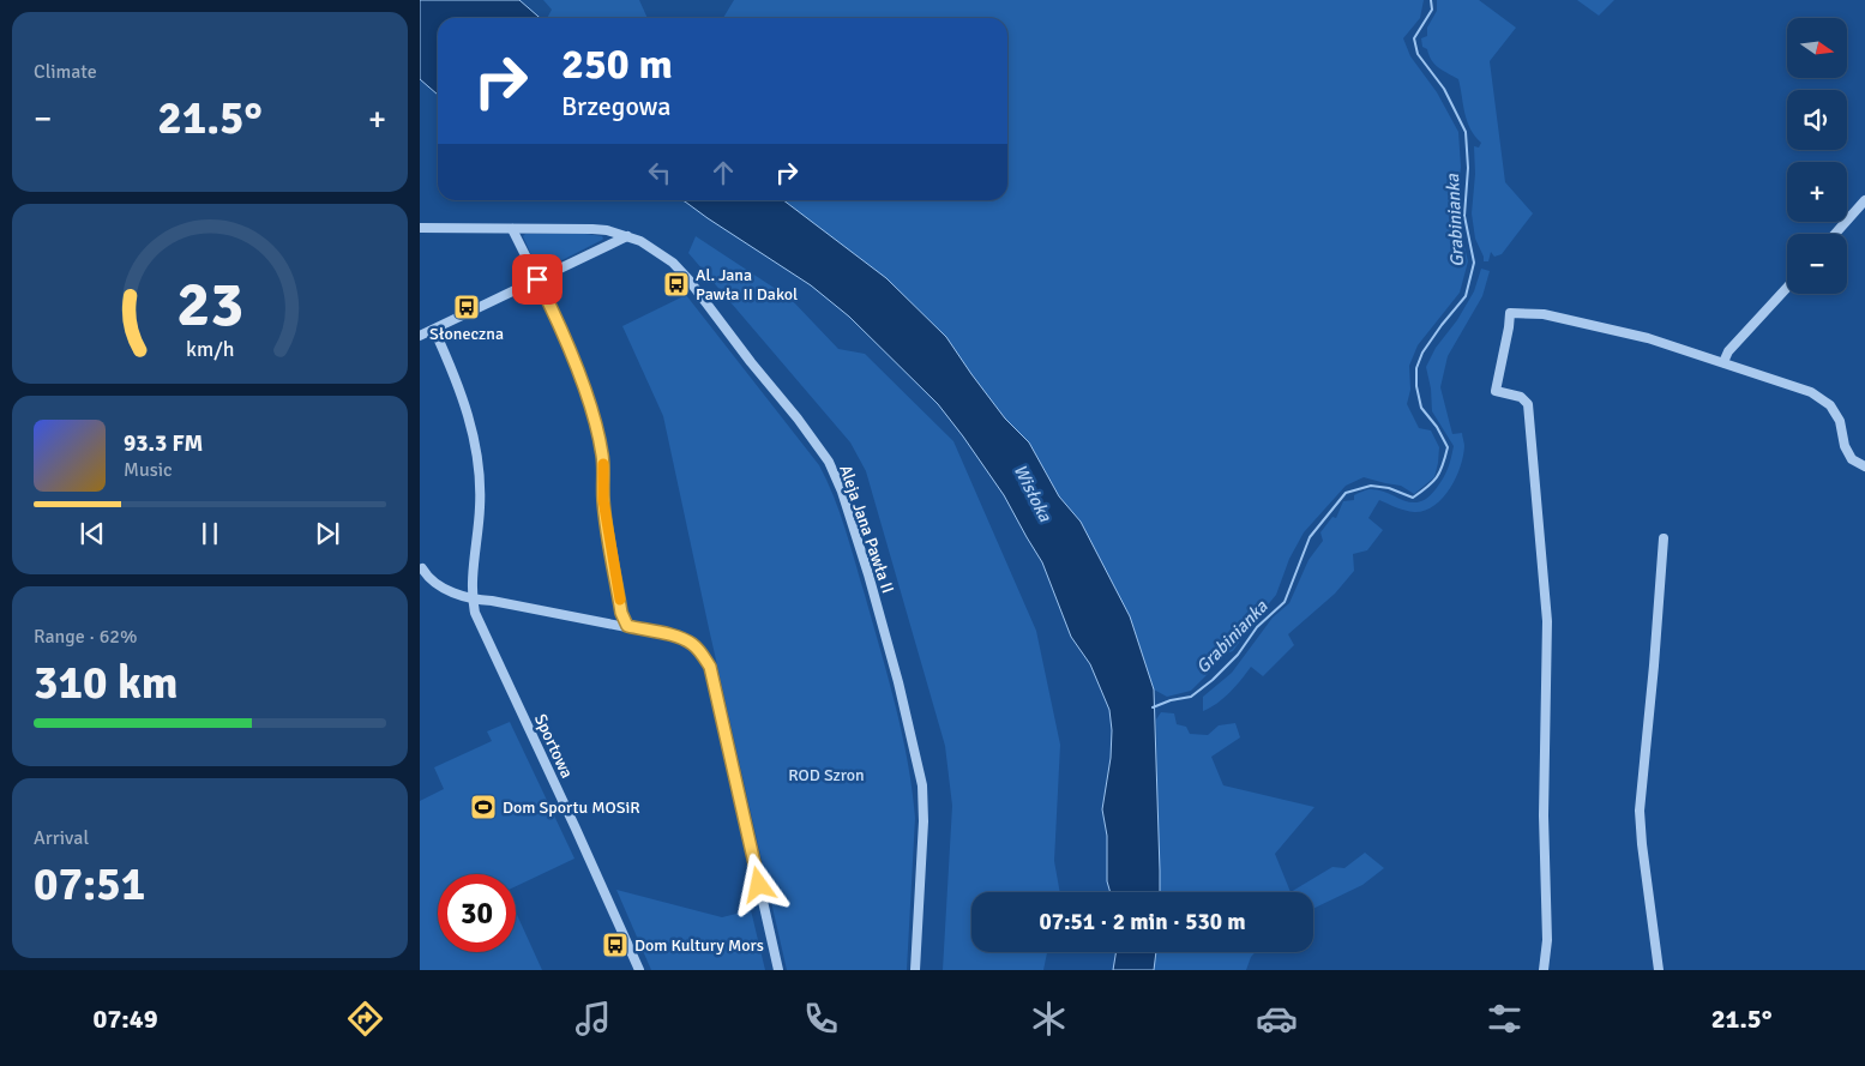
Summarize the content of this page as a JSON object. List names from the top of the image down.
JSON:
{
  "streets": {
    "street": ["Aleja Jana Pawła II", "Sportowa"]
  },
  "water": ["Grabinianka", "Wisłoka"],
  "parks": ["ROD Szron"],
  "places": {
    "bus stop": ["Al. Jana Pawła II Dakol", "Słoneczna", "Dom Kultury Mors"],
    "sports": ["Dom Sportu MOSiR"]
  },
  "north": "right",
  "page": {
    "tile": [
      "Climate",
      ["Range · 62%", "310 km"],
      ["Arrival", "07:51"]
    ],
    "map_buttons": ["+", "−"],
    "turn": ["250 m", "Brzegowa"],
    "heat": ["−", "21.5°", "+"],
    "song": ["93.3 FM", "Music"],
    "limit": "30",
    "trip": "07:51 · 2 min · 530 m",
    "tabs": ["07:49", "21.5°"],
    "gauge": ["23", "km/h"]
  }
}
